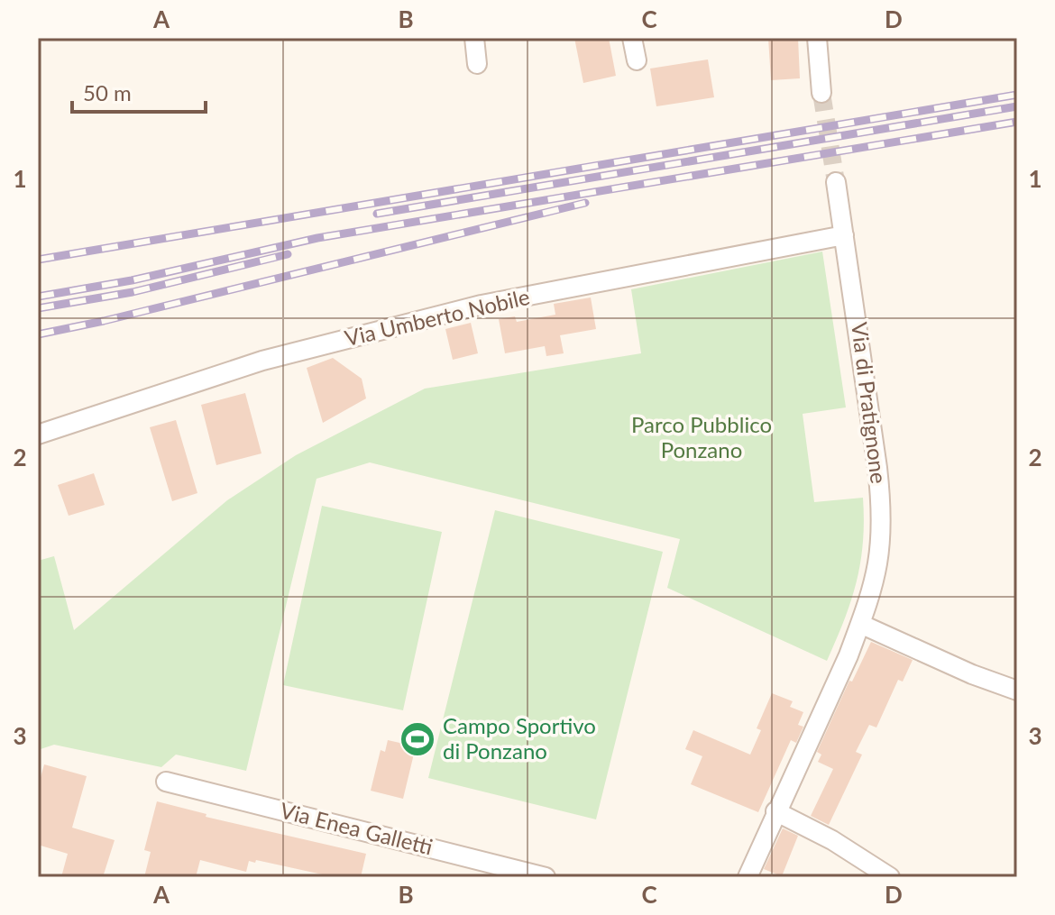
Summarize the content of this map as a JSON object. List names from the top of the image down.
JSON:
{
  "streets": {
    "street": ["Via Umberto Nobile", "Via di Pratignone", "Via Enea Galletti"]
  },
  "crossings": [
    ["Via Umberto Nobile", "Via di Pratignone"]
  ],
  "parks": ["Parco Pubblico Ponzano"],
  "places": {
    "sports": ["Campo Sportivo di Ponzano"]
  },
  "scale_bar": "50 m",
  "grid": {
    "columns": [
      "A",
      "B",
      "C",
      "D"
    ],
    "rows": ["1", "2", "3"]
  }
}
